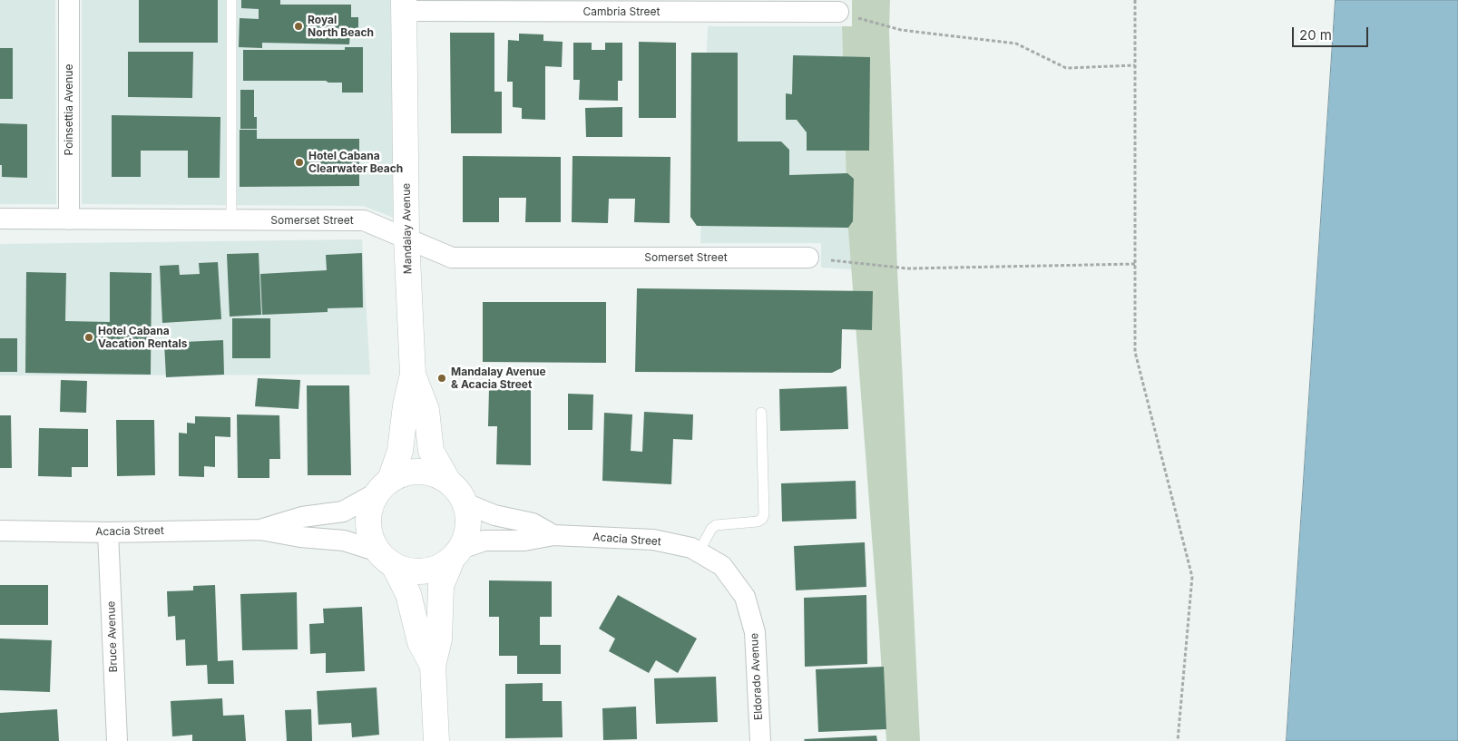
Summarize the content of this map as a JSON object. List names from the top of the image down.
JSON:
{
  "streets": {
    "street": [
      "Cambria Street",
      "Poinsettia Avenue",
      "Somerset Street",
      "Mandalay Avenue",
      "Acacia Street",
      "Bruce Avenue",
      "Eldorado Avenue"
    ]
  },
  "crossings": [
    ["Cambria Street", "Mandalay Avenue"],
    ["Poinsettia Avenue", "Somerset Street"],
    ["Somerset Street", "Mandalay Avenue"],
    ["Mandalay Avenue", "Acacia Street"],
    ["Acacia Street", "Bruce Avenue"],
    ["Acacia Street", "Eldorado Avenue"]
  ],
  "places": [
    "Royal North Beach",
    "Hotel Cabana Clearwater Beach",
    "Hotel Cabana Vacation Rentals",
    "Mandalay Avenue & Acacia Street"
  ],
  "scale_bar": "20 m"
}
